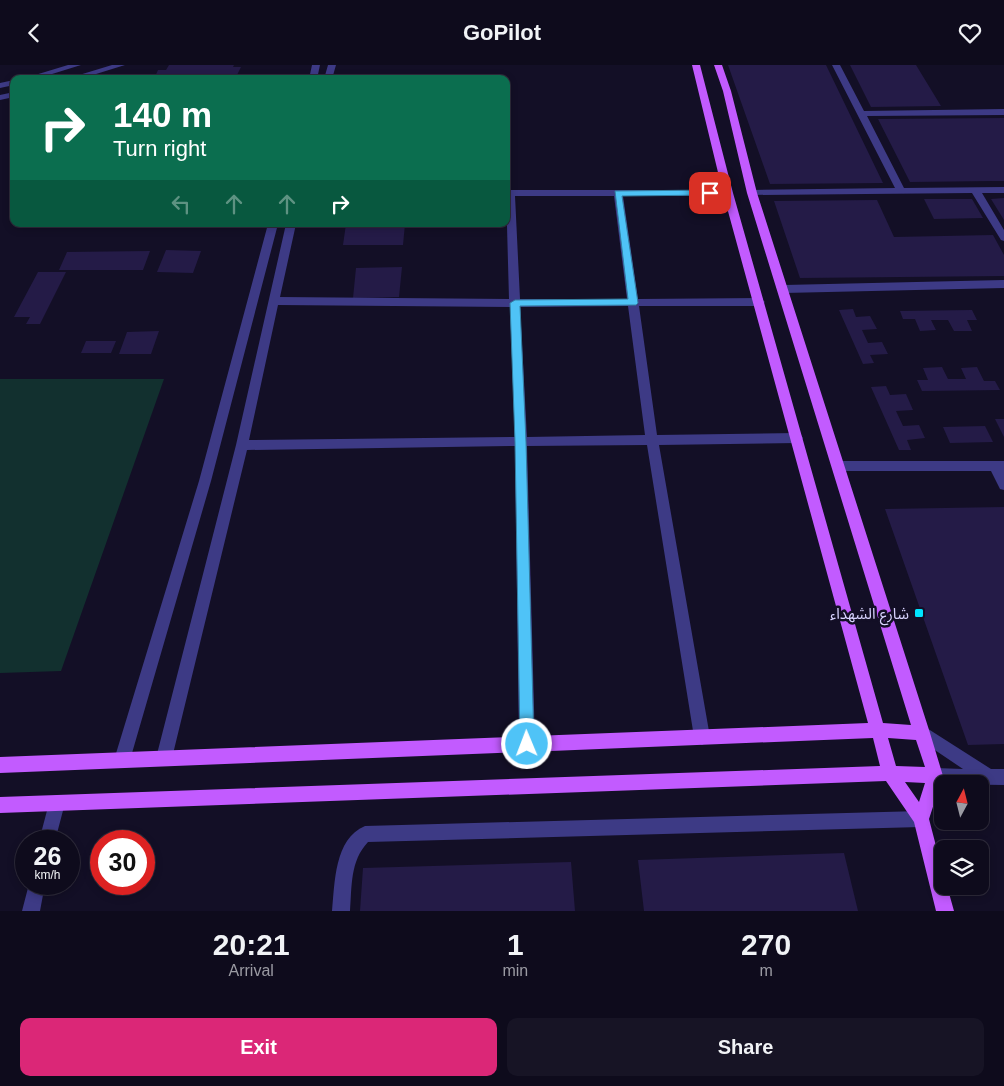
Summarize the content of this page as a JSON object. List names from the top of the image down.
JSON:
{
  "places": {
    "transit": ["شارع الشهداء"]
  },
  "north": "top",
  "page": {
    "header": "GoPilot",
    "turn": ["140 m", "Turn right"],
    "speed": "26 km/h",
    "limit": "30",
    "eta": [
      "20:21",
      "Arrival",
      "1",
      "min",
      "270",
      "m"
    ],
    "buttons": ["Exit", "Share"]
  }
}
